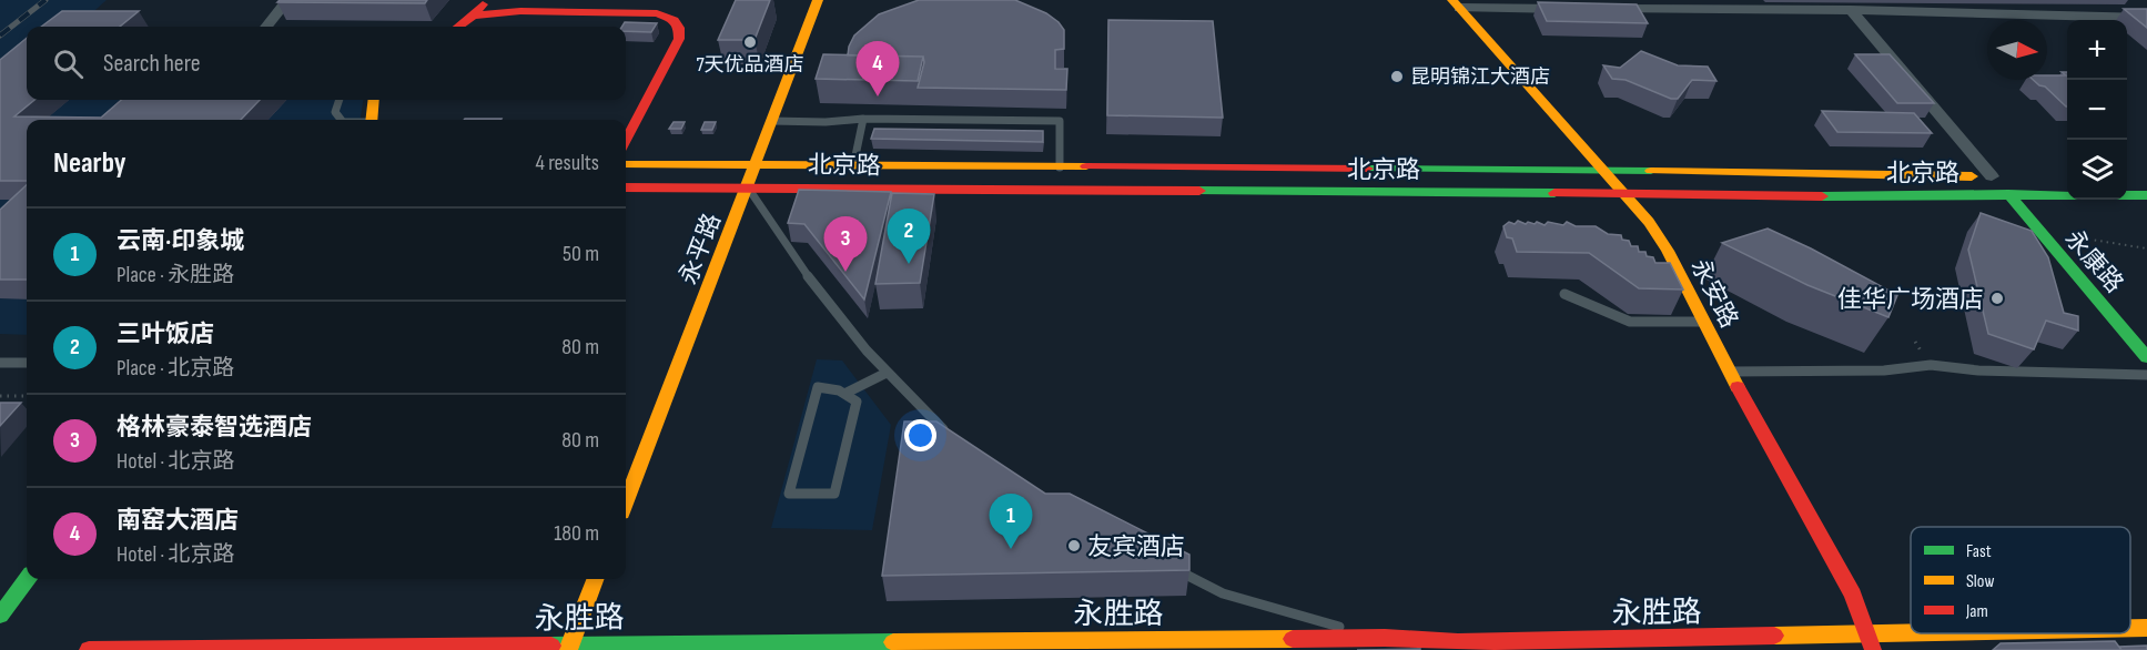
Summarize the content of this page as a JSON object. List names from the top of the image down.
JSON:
{
  "streets": {
    "street": [
      "北京路",
      "永平路",
      "永康路",
      "永安路",
      "永胜路"
    ]
  },
  "crossings": [
    ["北京路", "永平路"],
    ["北京路", "永康路"],
    ["北京路", "永安路"],
    ["永安路", "永胜路"]
  ],
  "places": [
    "7天优品酒店",
    "昆明锦江大酒店",
    "佳华广场酒店",
    "友宾酒店"
  ],
  "legend": ["Fast", "Slow", "Jam"],
  "north": "right",
  "page": {
    "map_buttons": ["+", "−"],
    "search": "Search here",
    "pins": [
      "4",
      "2",
      "3",
      "1"
    ],
    "heading": ["Nearby", "4 results"],
    "list": [
      {
        "mark": "1",
        "name": "云南·印象城",
        "note": "Place · 永胜路",
        "value": "50 m"
      },
      {
        "mark": "2",
        "name": "三叶饭店",
        "note": "Place · 北京路",
        "value": "80 m"
      },
      {
        "mark": "3",
        "name": "格林豪泰智选酒店",
        "note": "Hotel · 北京路",
        "value": "80 m"
      },
      {
        "mark": "4",
        "name": "南窑大酒店",
        "note": "Hotel · 北京路",
        "value": "180 m"
      }
    ]
  }
}
